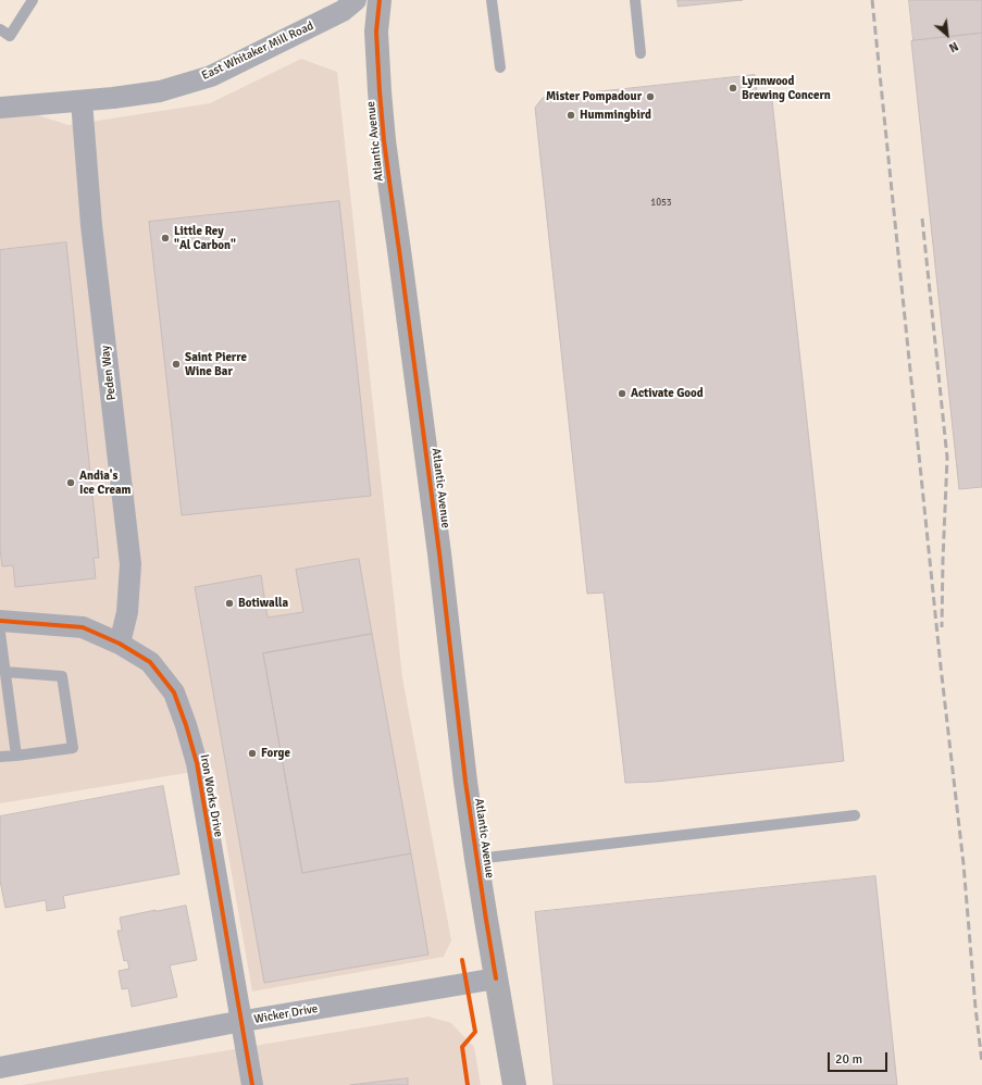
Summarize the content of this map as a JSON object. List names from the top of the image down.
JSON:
{
  "streets": {
    "main road": ["Atlantic Avenue"],
    "street": [
      "East Whitaker Mill Road",
      "Peden Way",
      "Iron Works Drive",
      "Wicker Drive"
    ]
  },
  "crossings": [
    ["East Whitaker Mill Road", "Peden Way"],
    ["Atlantic Avenue", "Wicker Drive"],
    ["Peden Way", "Iron Works Drive"],
    ["Iron Works Drive", "Wicker Drive"]
  ],
  "places": [
    "Lynnwood Brewing Concern",
    "Mister Pompadour",
    "Hummingbird",
    "Little Rey \"Al Carbon\"",
    "Saint Pierre Wine Bar",
    "Activate Good",
    "Andia's Ice Cream",
    "Botiwalla",
    "Forge"
  ],
  "house_numbers": ["1053"],
  "scale_bar": "20 m",
  "north": "bottom right"
}
